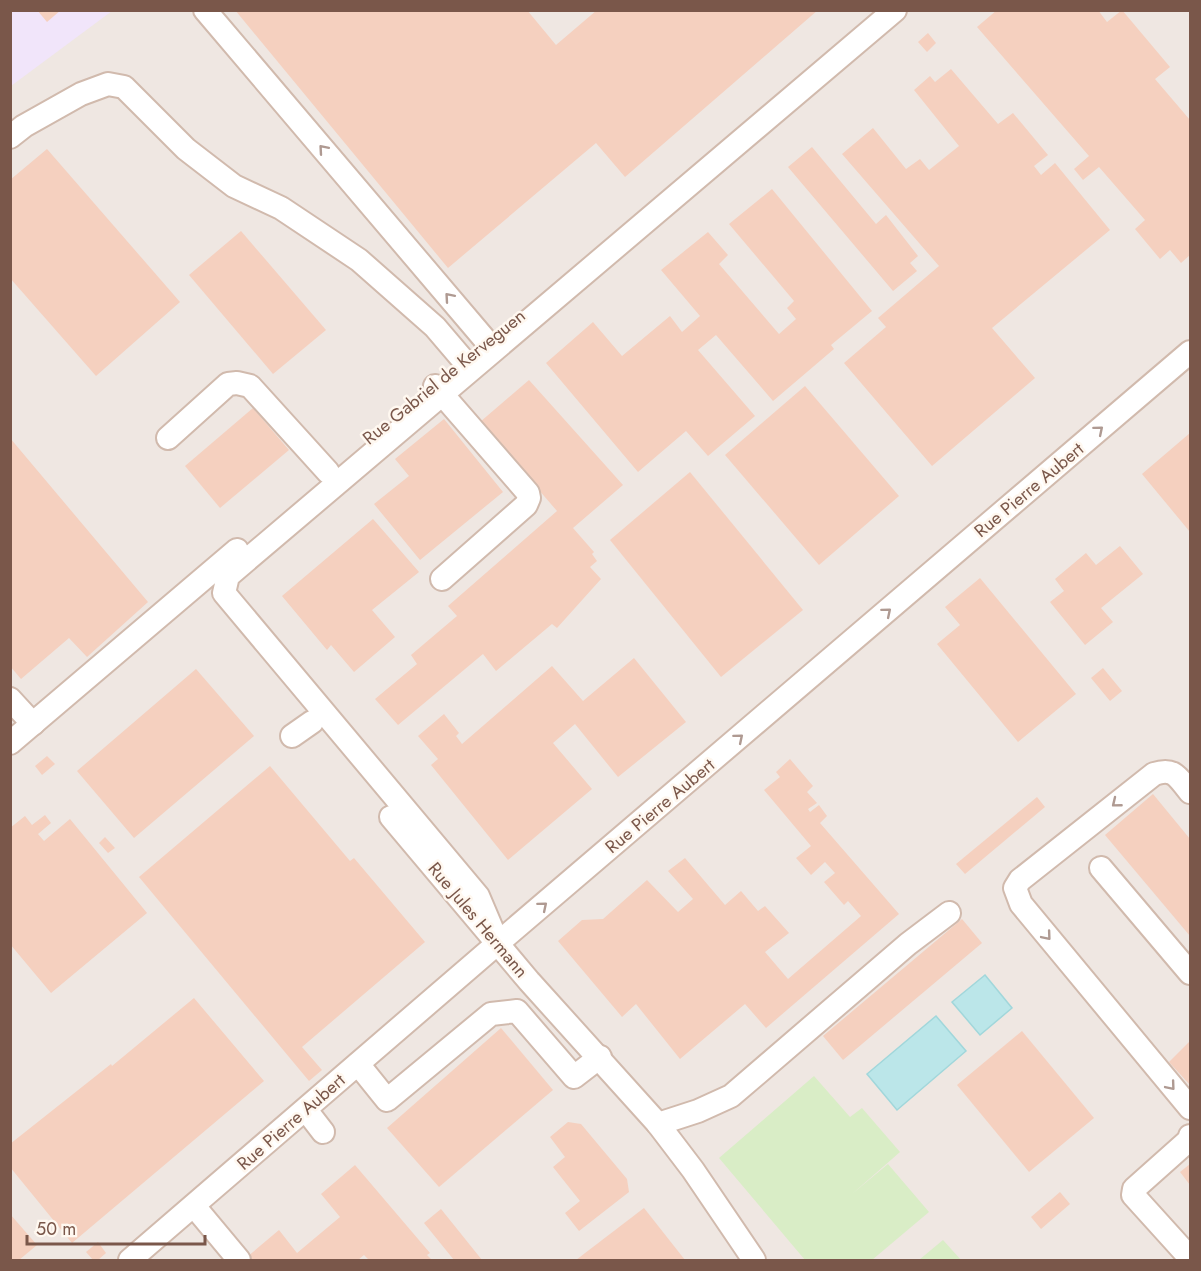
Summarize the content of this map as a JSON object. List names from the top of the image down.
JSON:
{
  "streets": {
    "street": ["Rue Gabriel de Kerveguen", "Rue Pierre Aubert", "Rue Jules Hermann"]
  },
  "crossings": [
    ["Rue Gabriel de Kerveguen", "Rue Jules Hermann"],
    ["Rue Pierre Aubert", "Rue Jules Hermann"]
  ],
  "one_way": ["Rue Pierre Aubert"],
  "scale_bar": "50 m"
}
